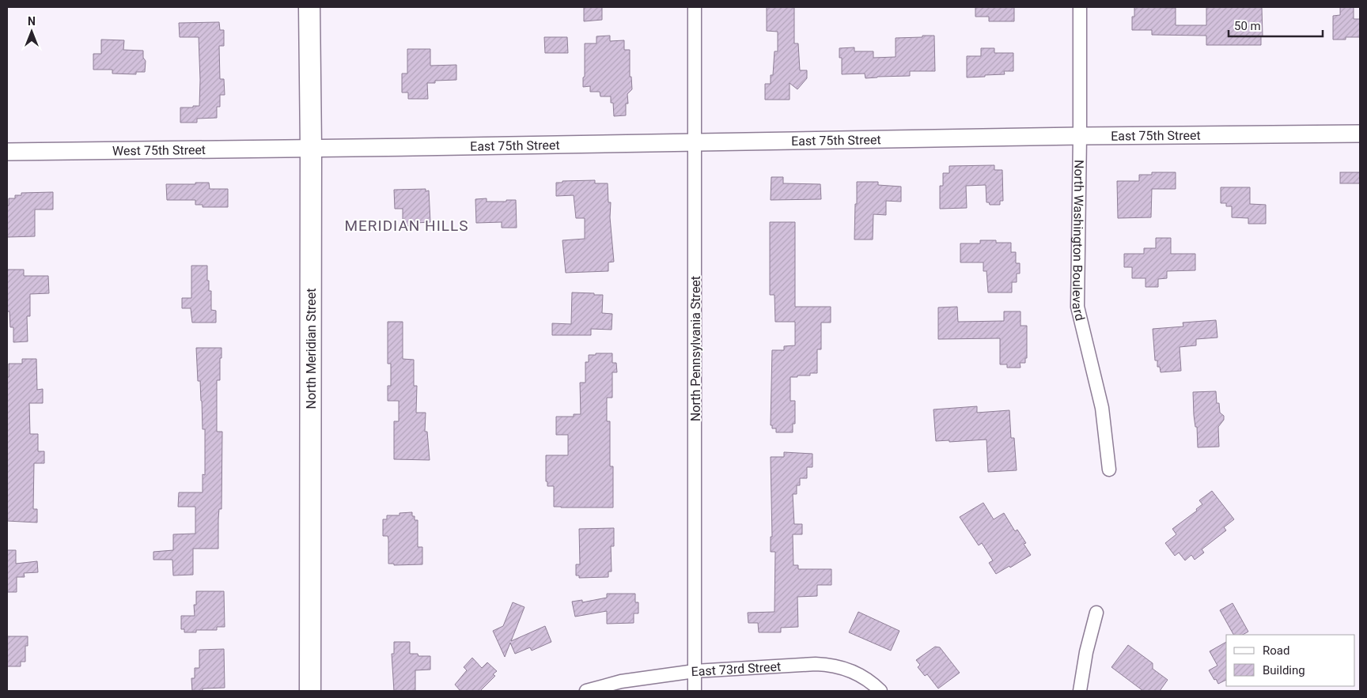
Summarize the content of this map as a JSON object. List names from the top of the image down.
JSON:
{
  "streets": {
    "main road": ["North Meridian Street"],
    "street": [
      "East 75th Street",
      "West 75th Street",
      "North Washington Boulevard",
      "North Pennsylvania Street",
      "East 73rd Street"
    ]
  },
  "crossings": [
    ["East 75th Street", "West 75th Street"],
    ["East 75th Street", "North Washington Boulevard"],
    ["East 75th Street", "North Meridian Street"],
    ["East 75th Street", "North Pennsylvania Street"],
    ["West 75th Street", "North Meridian Street"],
    ["North Pennsylvania Street", "East 73rd Street"]
  ],
  "districts": ["MERIDIAN HILLS"],
  "legend": ["Road", "Building"],
  "scale_bar": "50 m",
  "north": "top"
}
